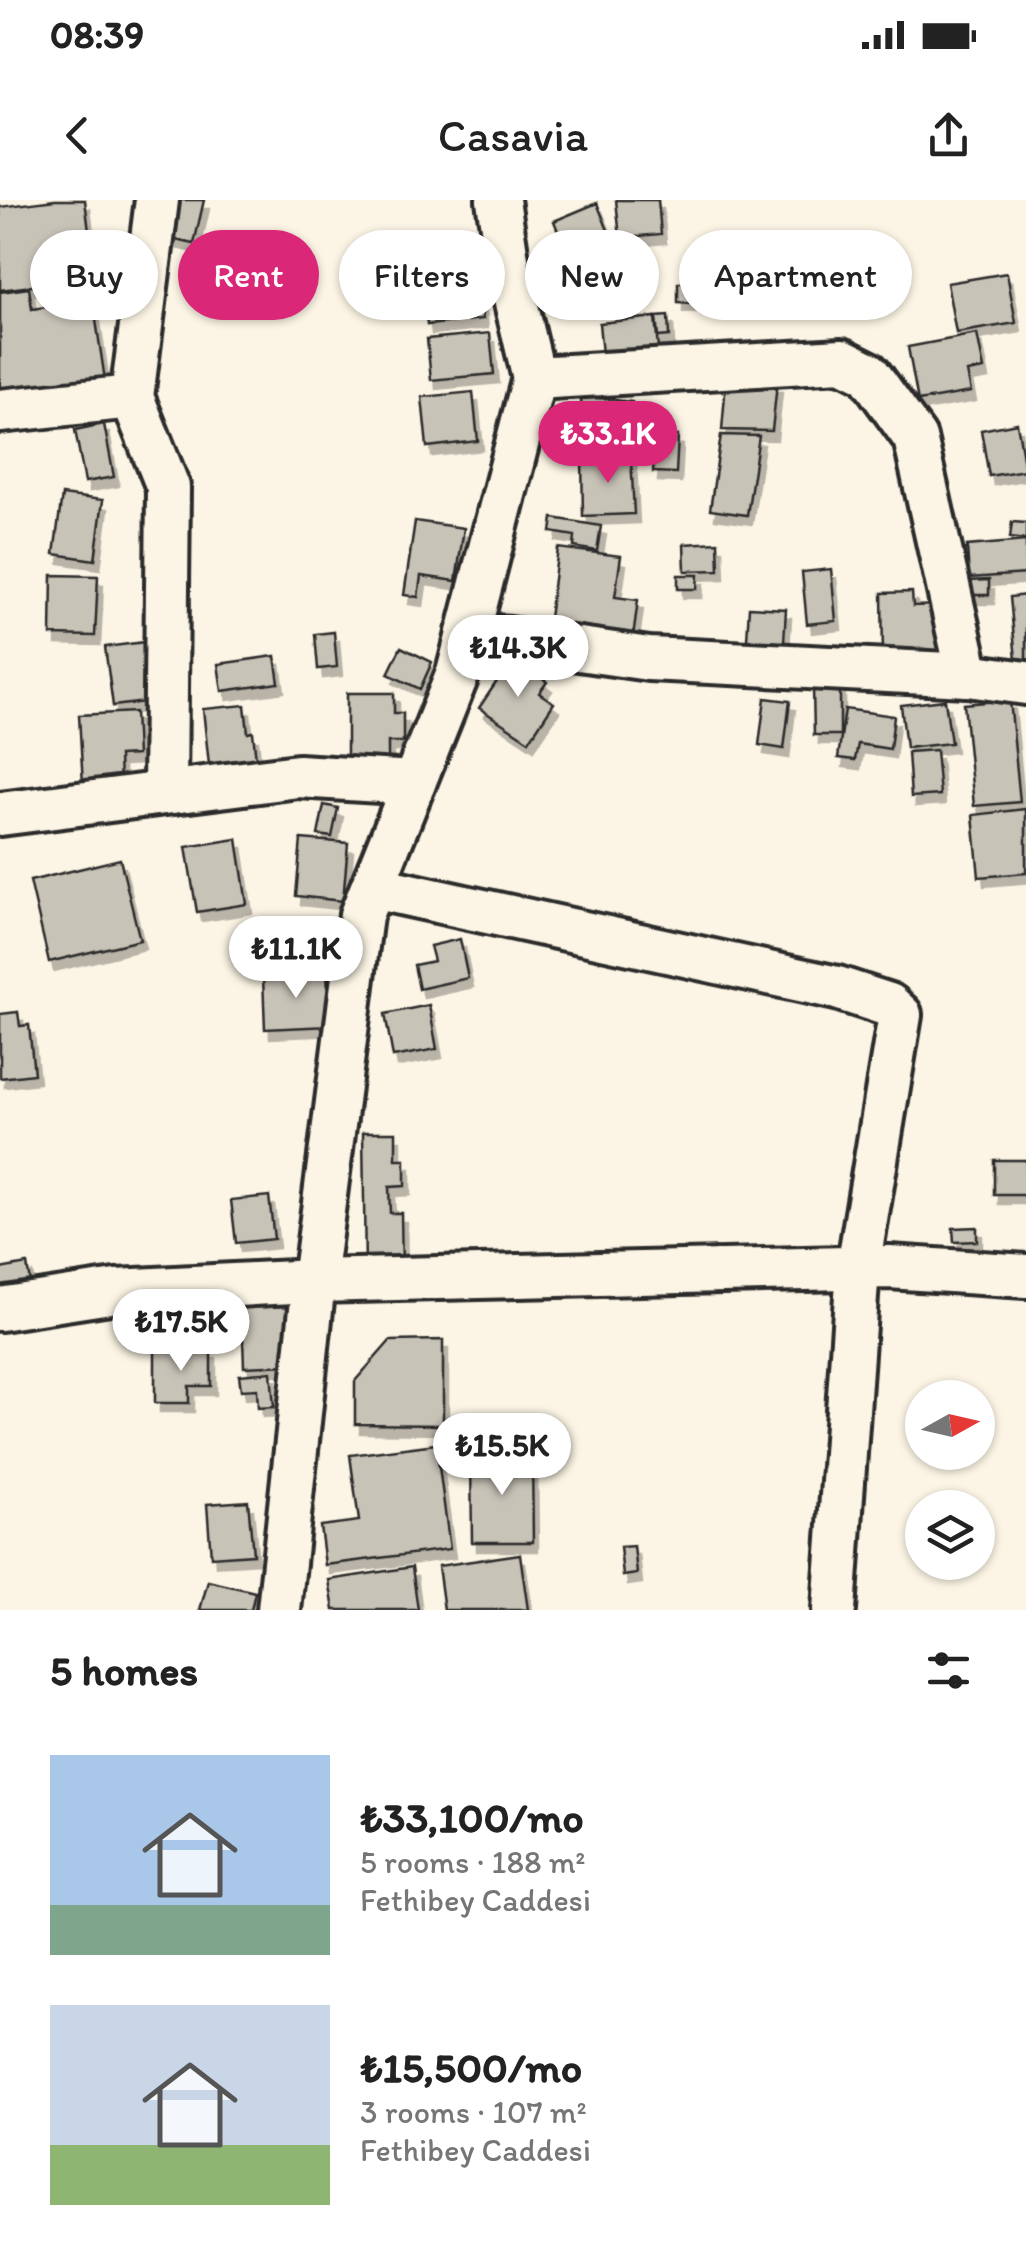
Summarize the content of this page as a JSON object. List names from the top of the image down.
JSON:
{
  "north": "right",
  "page": {
    "status": "08:39",
    "header": "Casavia",
    "chip": [
      "Buy",
      "Rent",
      "Filters",
      "New",
      "Apartment"
    ],
    "price": [
      "₺33.1K",
      "₺14.3K",
      "₺11.1K",
      "₺17.5K",
      "₺15.5K"
    ],
    "heading": "5 homes",
    "list": [
      {
        "name": "₺33,100/mo",
        "note": "5 rooms · 188 m² · Fethibey Caddesi"
      },
      {
        "name": "₺15,500/mo",
        "note": "3 rooms · 107 m² · Fethibey Caddesi"
      }
    ]
  }
}
